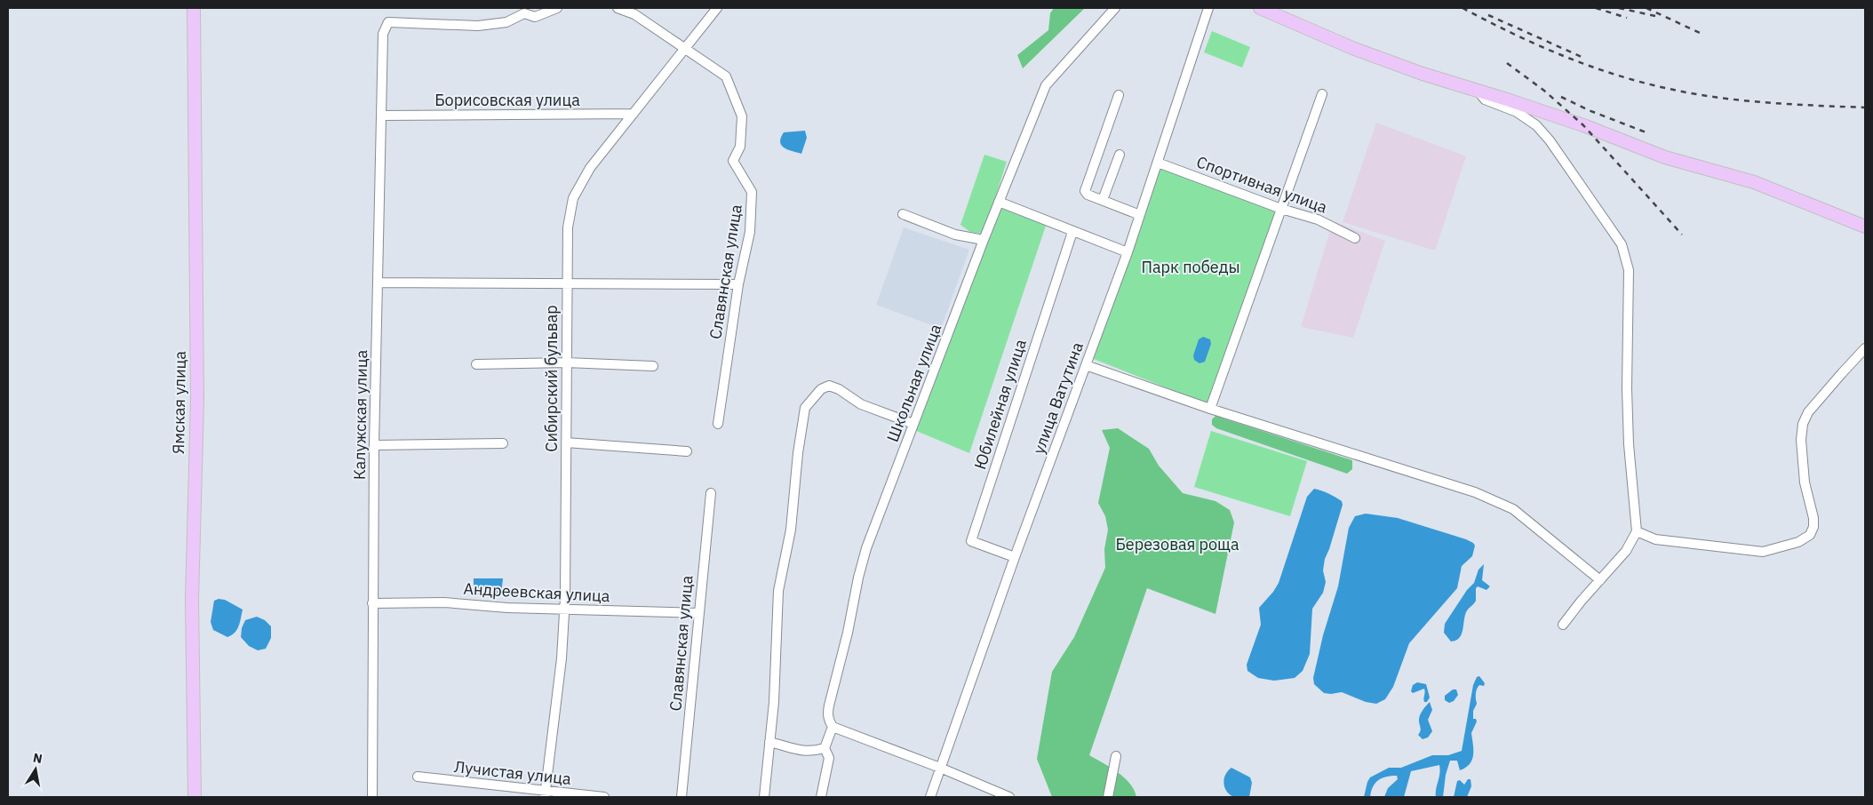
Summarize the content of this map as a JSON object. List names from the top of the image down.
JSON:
{
  "streets": {
    "main road": ["Ямская улица"],
    "street": [
      "Борисовская улица",
      "Спортивная улица",
      "Славянская улица",
      "Сибирский бульвар",
      "Школьная улица",
      "улица Ватутина",
      "Юбилейная улица",
      "Калужская улица",
      "Андреевская улица",
      "Лучистая улица"
    ]
  },
  "crossings": [
    ["Борисовская улица", "Сибирский бульвар"],
    ["Борисовская улица", "Калужская улица"],
    ["Спортивная улица", "улица Ватутина"],
    ["Славянская улица", "Сибирский бульвар"],
    ["Славянская улица", "Андреевская улица"],
    ["Сибирский бульвар", "Андреевская улица"],
    ["Сибирский бульвар", "Лучистая улица"],
    ["улица Ватутина", "Юбилейная улица"],
    ["Калужская улица", "Андреевская улица"]
  ],
  "parks": ["Парк победы", "Березовая роща"],
  "north": "top"
}
